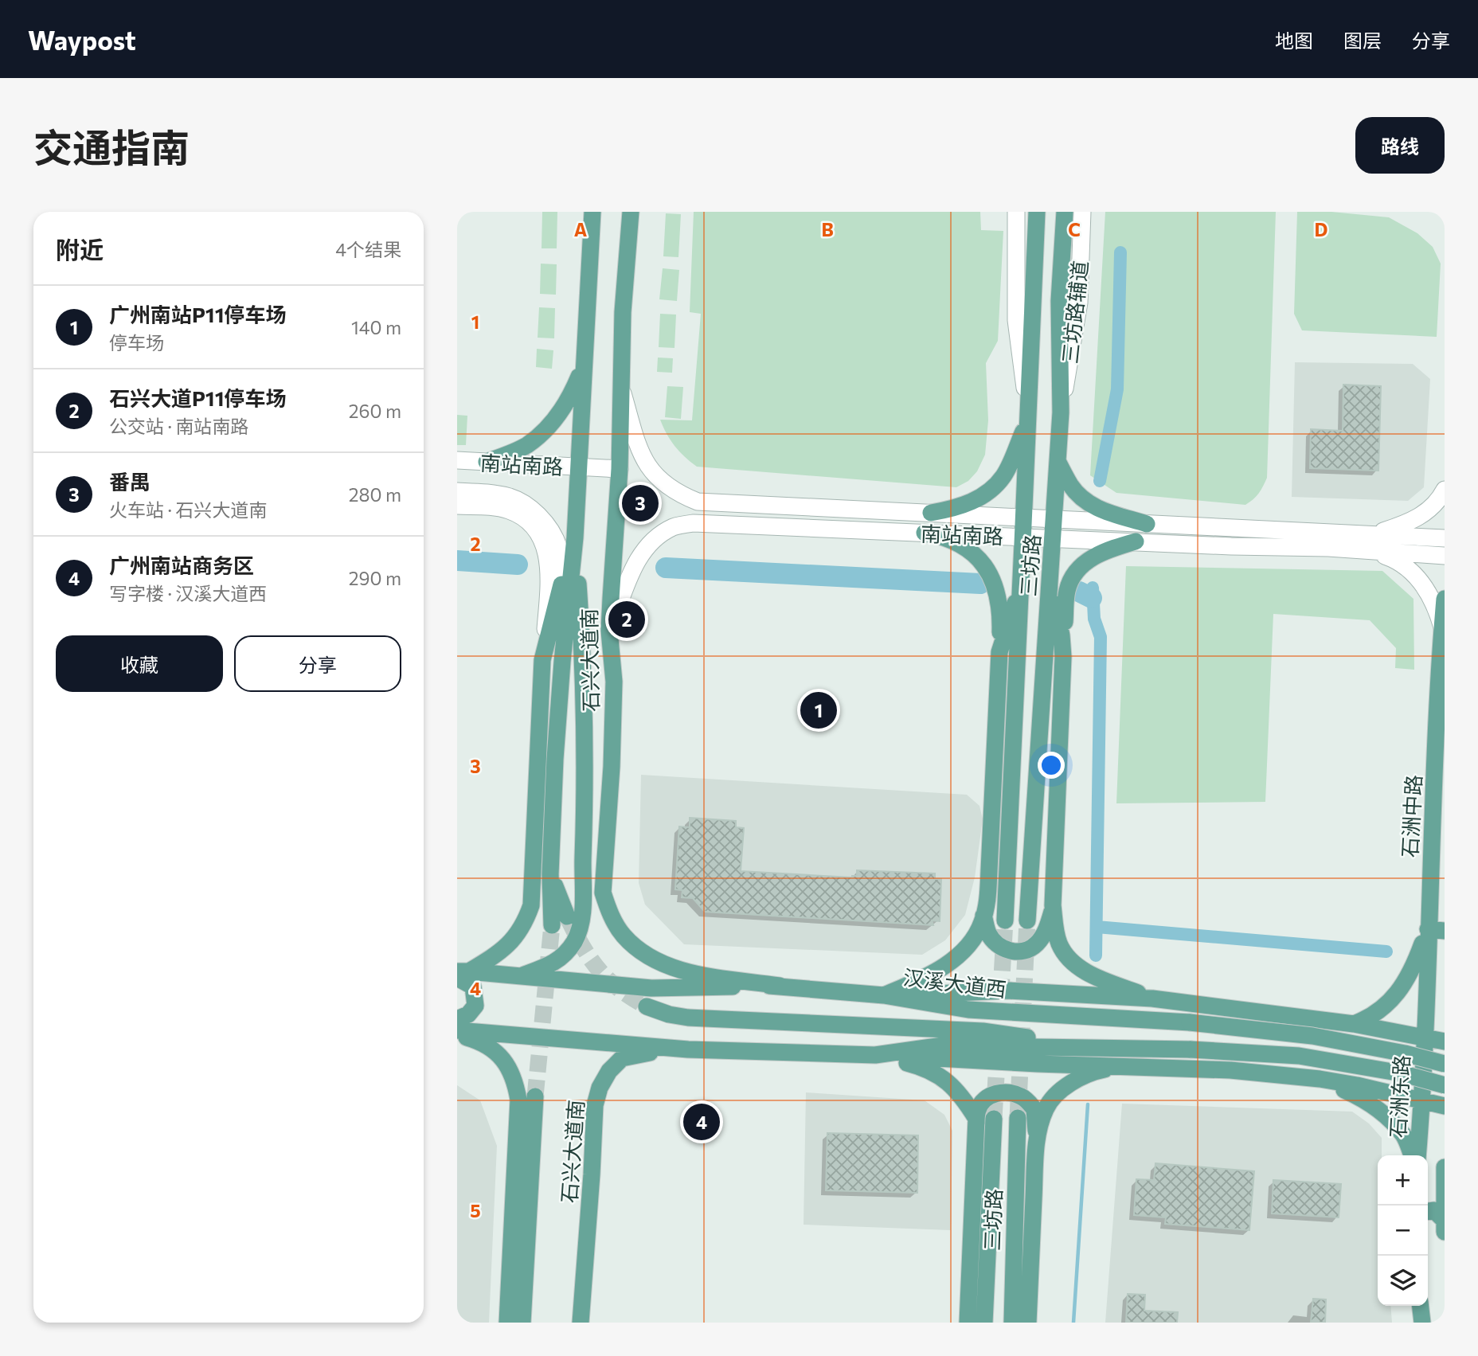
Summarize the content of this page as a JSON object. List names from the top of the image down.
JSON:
{
  "streets": {
    "main road": [
      "三坊路",
      "石兴大道南",
      "石洲中路",
      "汉溪大道西",
      "石洲东路"
    ],
    "street": ["三坊路辅道", "南站南路"]
  },
  "crossings": [
    ["三坊路辅道", "三坊路"],
    ["南站南路", "三坊路"],
    ["南站南路", "石兴大道南"],
    ["石兴大道南", "汉溪大道西"],
    ["石洲中路", "石洲东路"]
  ],
  "page": {
    "header": "Waypost",
    "nav": ["地图", "图层", "分享"],
    "title": "交通指南",
    "buttons": [
      "路线",
      ["收藏", "分享"]
    ],
    "heading": ["附近", "4个结果"],
    "list": [
      {
        "mark": "1",
        "name": "广州南站P11停车场",
        "note": "停车场",
        "value": "140 m"
      },
      {
        "mark": "2",
        "name": "石兴大道P11停车场",
        "note": "公交站 · 南站南路",
        "value": "260 m"
      },
      {
        "mark": "3",
        "name": "番禺",
        "note": "火车站 · 石兴大道南",
        "value": "280 m"
      },
      {
        "mark": "4",
        "name": "广州南站商务区",
        "note": "写字楼 · 汉溪大道西",
        "value": "290 m"
      }
    ],
    "pins": [
      "3",
      "2",
      "1",
      "4"
    ],
    "map_buttons": ["+", "−"]
  },
  "grid": {
    "columns": [
      "A",
      "B",
      "C",
      "D"
    ],
    "rows": [
      "1",
      "2",
      "3",
      "4",
      "5"
    ]
  }
}
